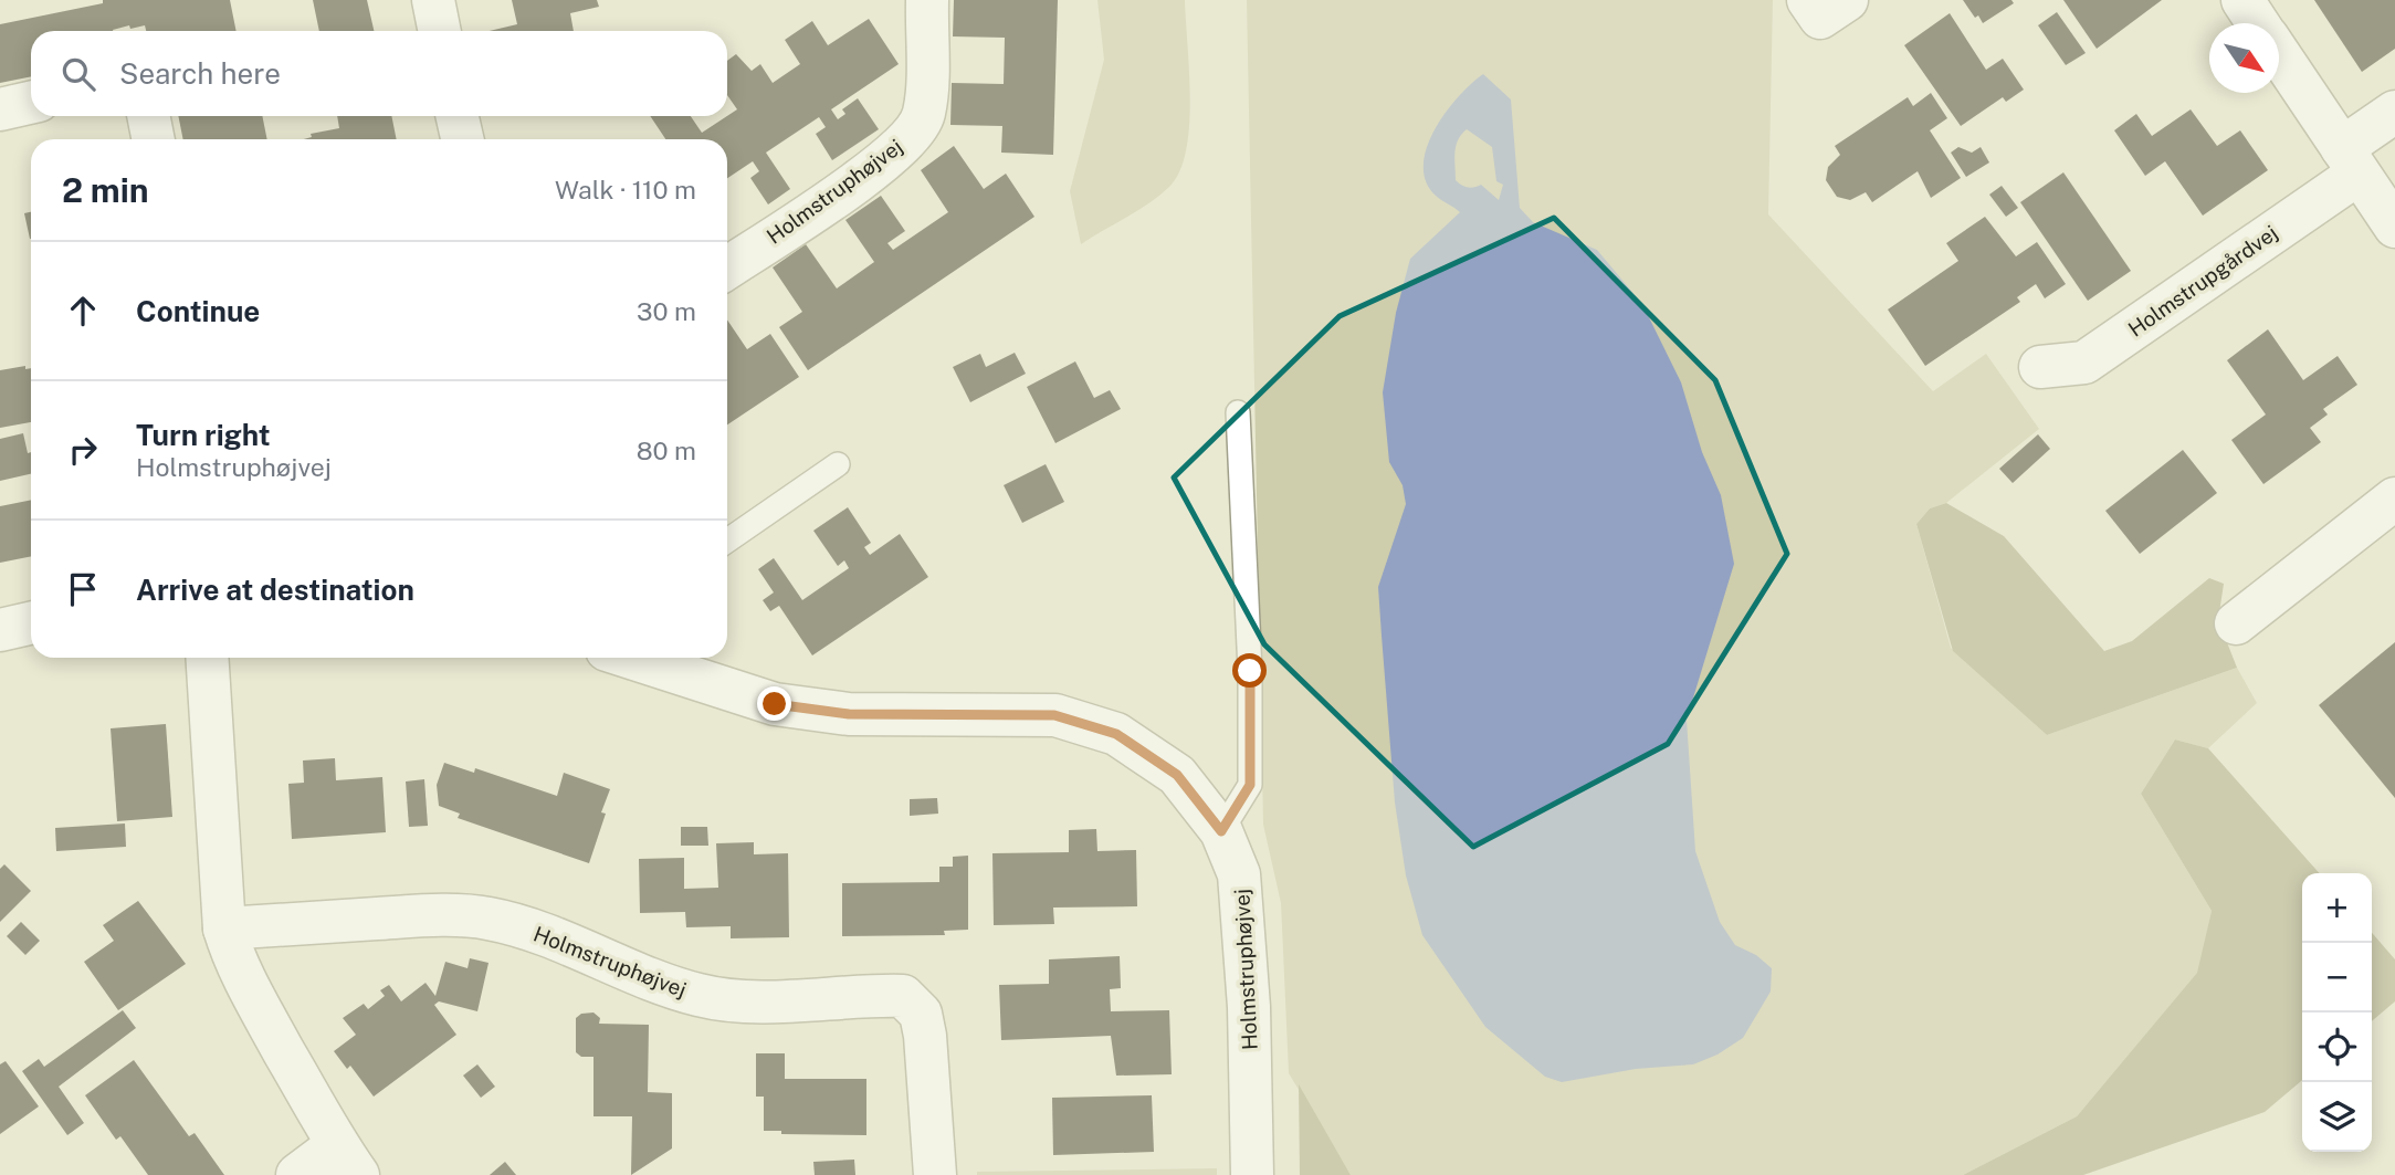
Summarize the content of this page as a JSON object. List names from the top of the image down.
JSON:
{
  "streets": {
    "street": ["Holmstruphøjvej", "Holmstrupgårdvej"]
  },
  "north": "bottom right",
  "page": {
    "search": "Search here",
    "heading": ["2 min", "Walk · 110 m"],
    "list": [
      ["Continue", "30 m"],
      ["Turn right", "Holmstruphøjvej", "80 m"],
      "Arrive at destination"
    ],
    "map_buttons": ["+", "−"]
  }
}
